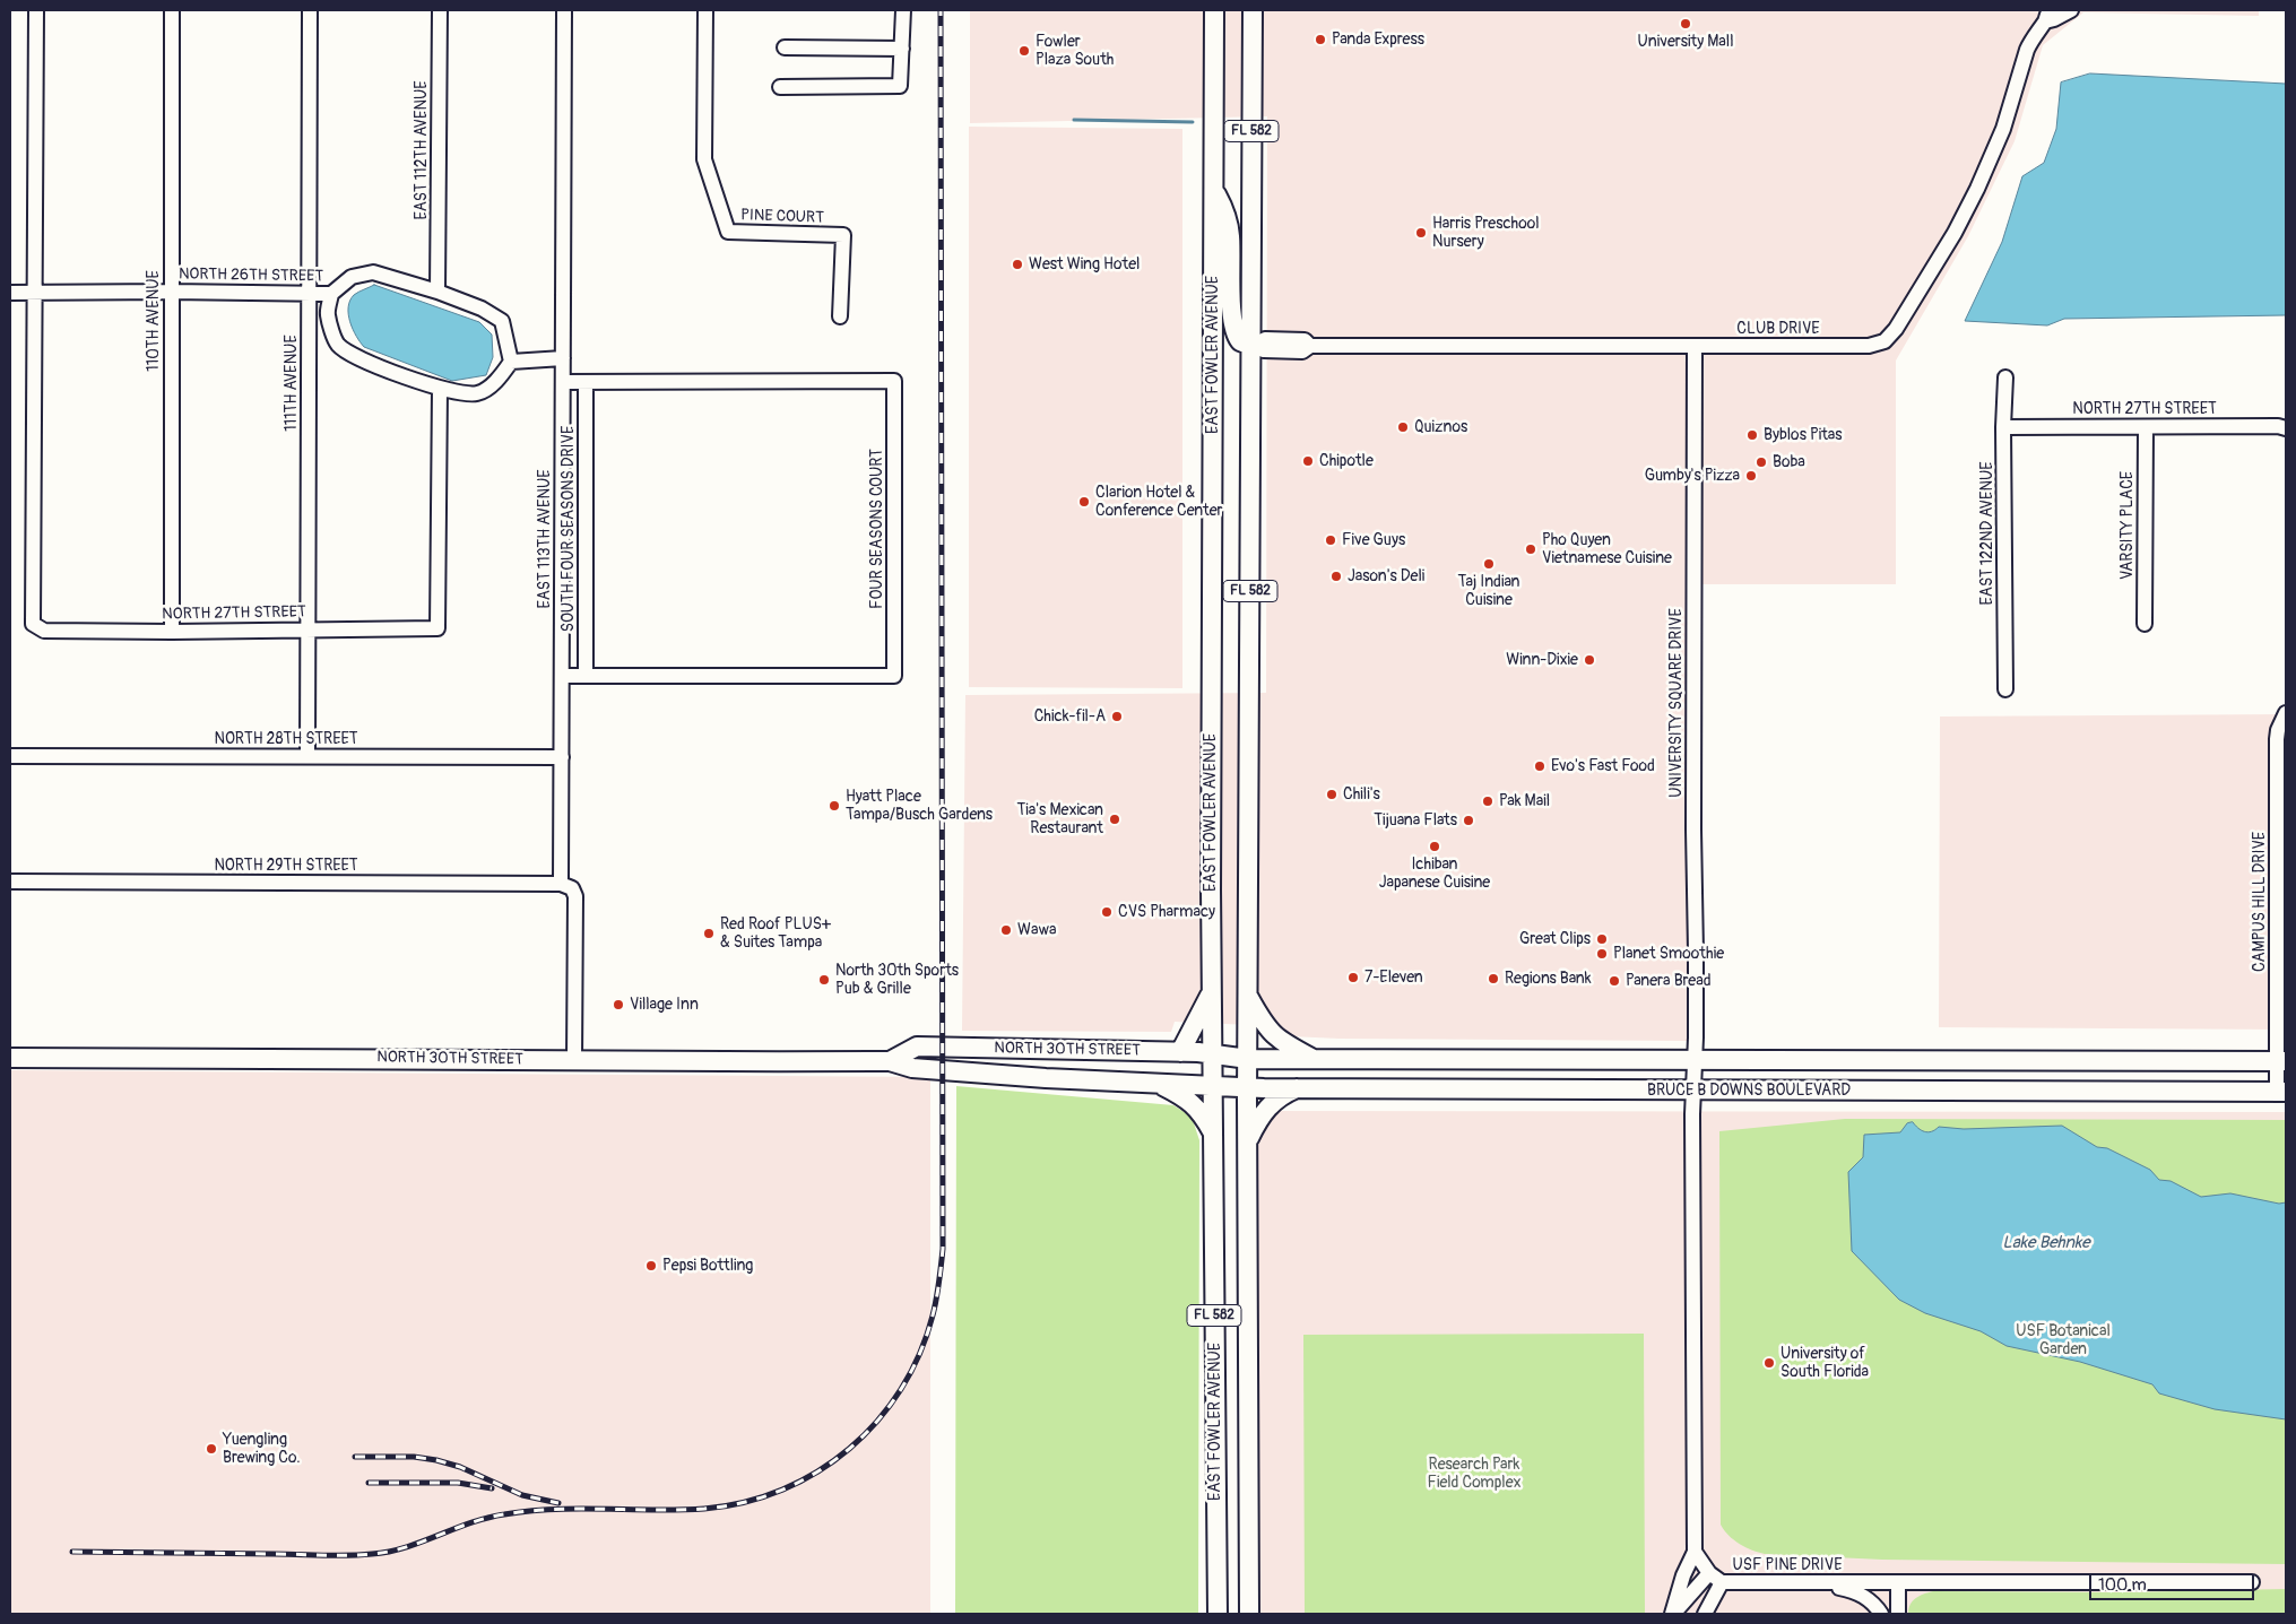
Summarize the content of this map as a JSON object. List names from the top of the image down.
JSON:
{
  "streets": {
    "main road": [
      "FL 582",
      "EAST FOWLER AVENUE",
      "NORTH 30TH STREET",
      "BRUCE B DOWNS BOULEVARD"
    ],
    "street": [
      "EAST 112TH AVENUE",
      "PINE COURT",
      "NORTH 26TH STREET",
      "110TH AVENUE",
      "CLUB DRIVE",
      "111TH AVENUE",
      "NORTH 27TH STREET",
      "VARSITY PLACE",
      "SOUTH FOUR SEASONS DRIVE",
      "FOUR SEASONS COURT",
      "EAST 122ND AVENUE",
      "EAST 113TH AVENUE",
      "UNIVERSITY SQUARE DRIVE",
      "NORTH 28TH STREET",
      "NORTH 29TH STREET",
      "CAMPUS HILL DRIVE",
      "USF PINE DRIVE"
    ]
  },
  "crossings": [
    ["EAST 112TH AVENUE", "NORTH 26TH STREET"],
    ["NORTH 26TH STREET", "110TH AVENUE"],
    ["NORTH 26TH STREET", "111TH AVENUE"],
    ["NORTH 26TH STREET", "NORTH 27TH STREET"],
    ["110TH AVENUE", "NORTH 27TH STREET"],
    ["CLUB DRIVE", "EAST FOWLER AVENUE"],
    ["CLUB DRIVE", "UNIVERSITY SQUARE DRIVE"],
    ["EAST FOWLER AVENUE", "NORTH 30TH STREET"],
    ["EAST FOWLER AVENUE", "BRUCE B DOWNS BOULEVARD"],
    ["111TH AVENUE", "NORTH 27TH STREET"],
    ["111TH AVENUE", "NORTH 28TH STREET"],
    ["NORTH 27TH STREET", "VARSITY PLACE"],
    ["NORTH 27TH STREET", "EAST 122ND AVENUE"],
    ["SOUTH FOUR SEASONS DRIVE", "FOUR SEASONS COURT"],
    ["FOUR SEASONS COURT", "EAST 113TH AVENUE"],
    ["EAST 113TH AVENUE", "NORTH 28TH STREET"],
    ["EAST 113TH AVENUE", "NORTH 29TH STREET"],
    ["UNIVERSITY SQUARE DRIVE", "BRUCE B DOWNS BOULEVARD"],
    ["CAMPUS HILL DRIVE", "BRUCE B DOWNS BOULEVARD"],
    ["NORTH 30TH STREET", "BRUCE B DOWNS BOULEVARD"]
  ],
  "water": ["Lake Behnke"],
  "parks": ["USF Botanical Garden", "Research Park Field Complex"],
  "places": [
    "University Mall",
    "Panda Express",
    "Fowler Plaza South",
    "Harris Preschool Nursery",
    "West Wing Hotel",
    "Quiznos",
    "Byblos Pitas",
    "Chipotle",
    "Boba",
    "Gumby's Pizza",
    "Clarion Hotel & Conference Center",
    "Five Guys",
    "Pho Quyen Vietnamese Cuisine",
    "Taj Indian Cuisine",
    "Jason's Deli",
    "Winn-Dixie",
    "Chick-fil-A",
    "Evo's Fast Food",
    "Chili's",
    "Pak Mail",
    "Hyatt Place Tampa/Busch Gardens",
    "Tia's Mexican Restaurant",
    "Tijuana Flats",
    "Ichiban Japanese Cuisine",
    "CVS Pharmacy",
    "Wawa",
    "Red Roof PLUS+ & Suites Tampa",
    "Great Clips",
    "Planet Smoothie",
    "7-Eleven",
    "Regions Bank",
    "North 30th Sports Pub & Grille",
    "Panera Bread",
    "Village Inn",
    "Pepsi Bottling",
    "University of South Florida",
    "Yuengling Brewing Co."
  ],
  "scale_bar": "100 m"
}
